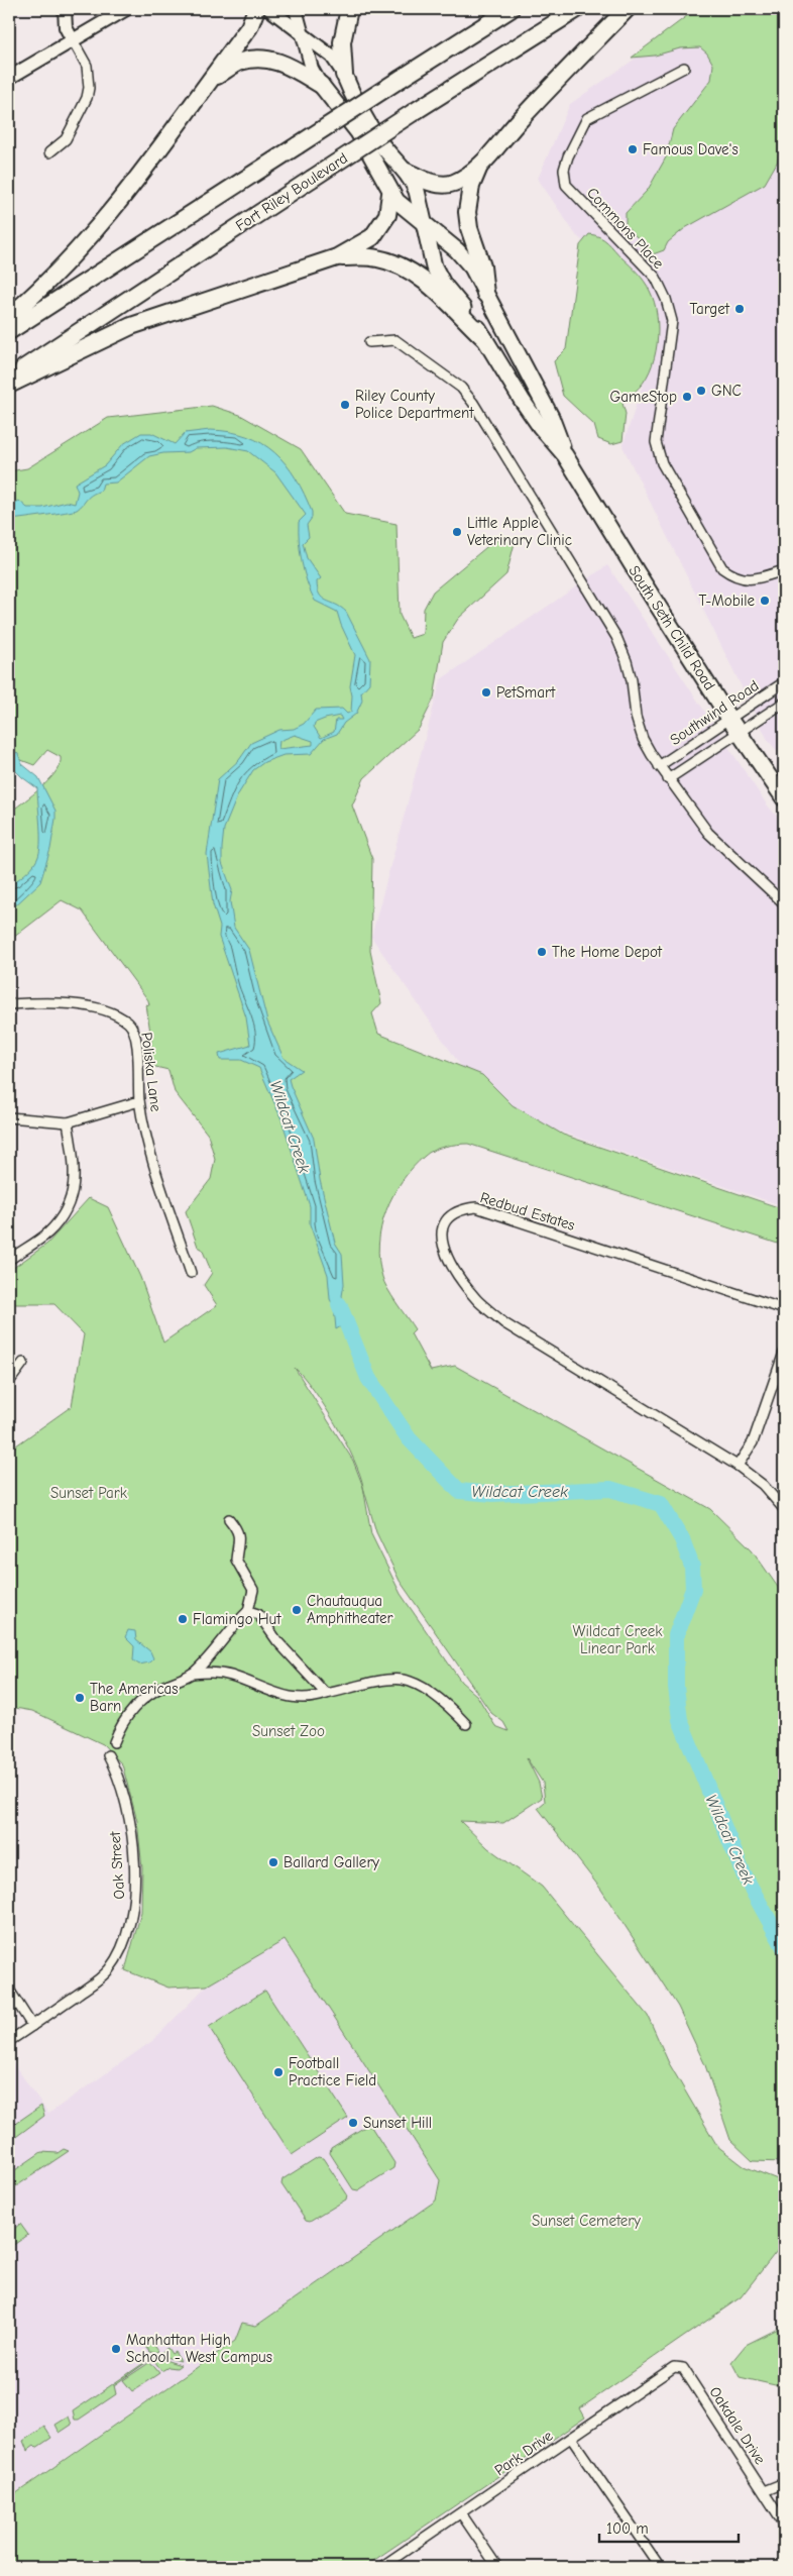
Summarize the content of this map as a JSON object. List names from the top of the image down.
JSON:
{
  "streets": {
    "highway": ["Fort Riley Boulevard"],
    "main road": ["South Seth Child Road"],
    "street": [
      "Commons Place",
      "Southwind Road",
      "Poliska Lane",
      "Redbud Estates",
      "Oak Street",
      "Oakdale Drive",
      "Park Drive"
    ]
  },
  "crossings": [
    ["South Seth Child Road", "Southwind Road"],
    ["Oakdale Drive", "Park Drive"]
  ],
  "water": ["Wildcat Creek"],
  "parks": [
    "Sunset Park",
    "Wildcat Creek Linear Park",
    "Sunset Zoo",
    "Sunset Cemetery"
  ],
  "places": [
    "Famous Dave's",
    "Target",
    "GNC",
    "GameStop",
    "Riley County Police Department",
    "Little Apple Veterinary Clinic",
    "T-Mobile",
    "PetSmart",
    "The Home Depot",
    "Chautauqua Amphitheater",
    "Flamingo Hut",
    "The Americas Barn",
    "Ballard Gallery",
    "Football Practice Field",
    "Sunset Hill",
    "Manhattan High School - West Campus"
  ],
  "scale_bar": "100 m"
}
